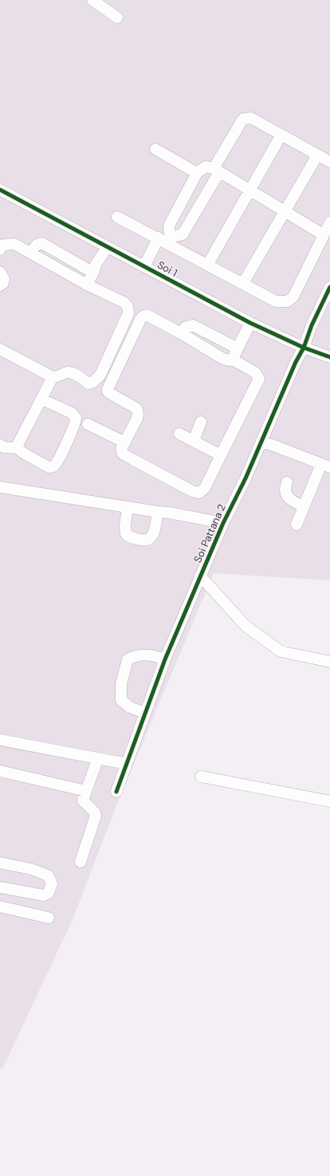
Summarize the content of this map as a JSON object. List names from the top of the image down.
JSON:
{
  "streets": {
    "street": ["Soi 1", "Soi Pattana 2"]
  },
  "crossings": [
    ["Soi 1", "Soi Pattana 2"]
  ]
}
